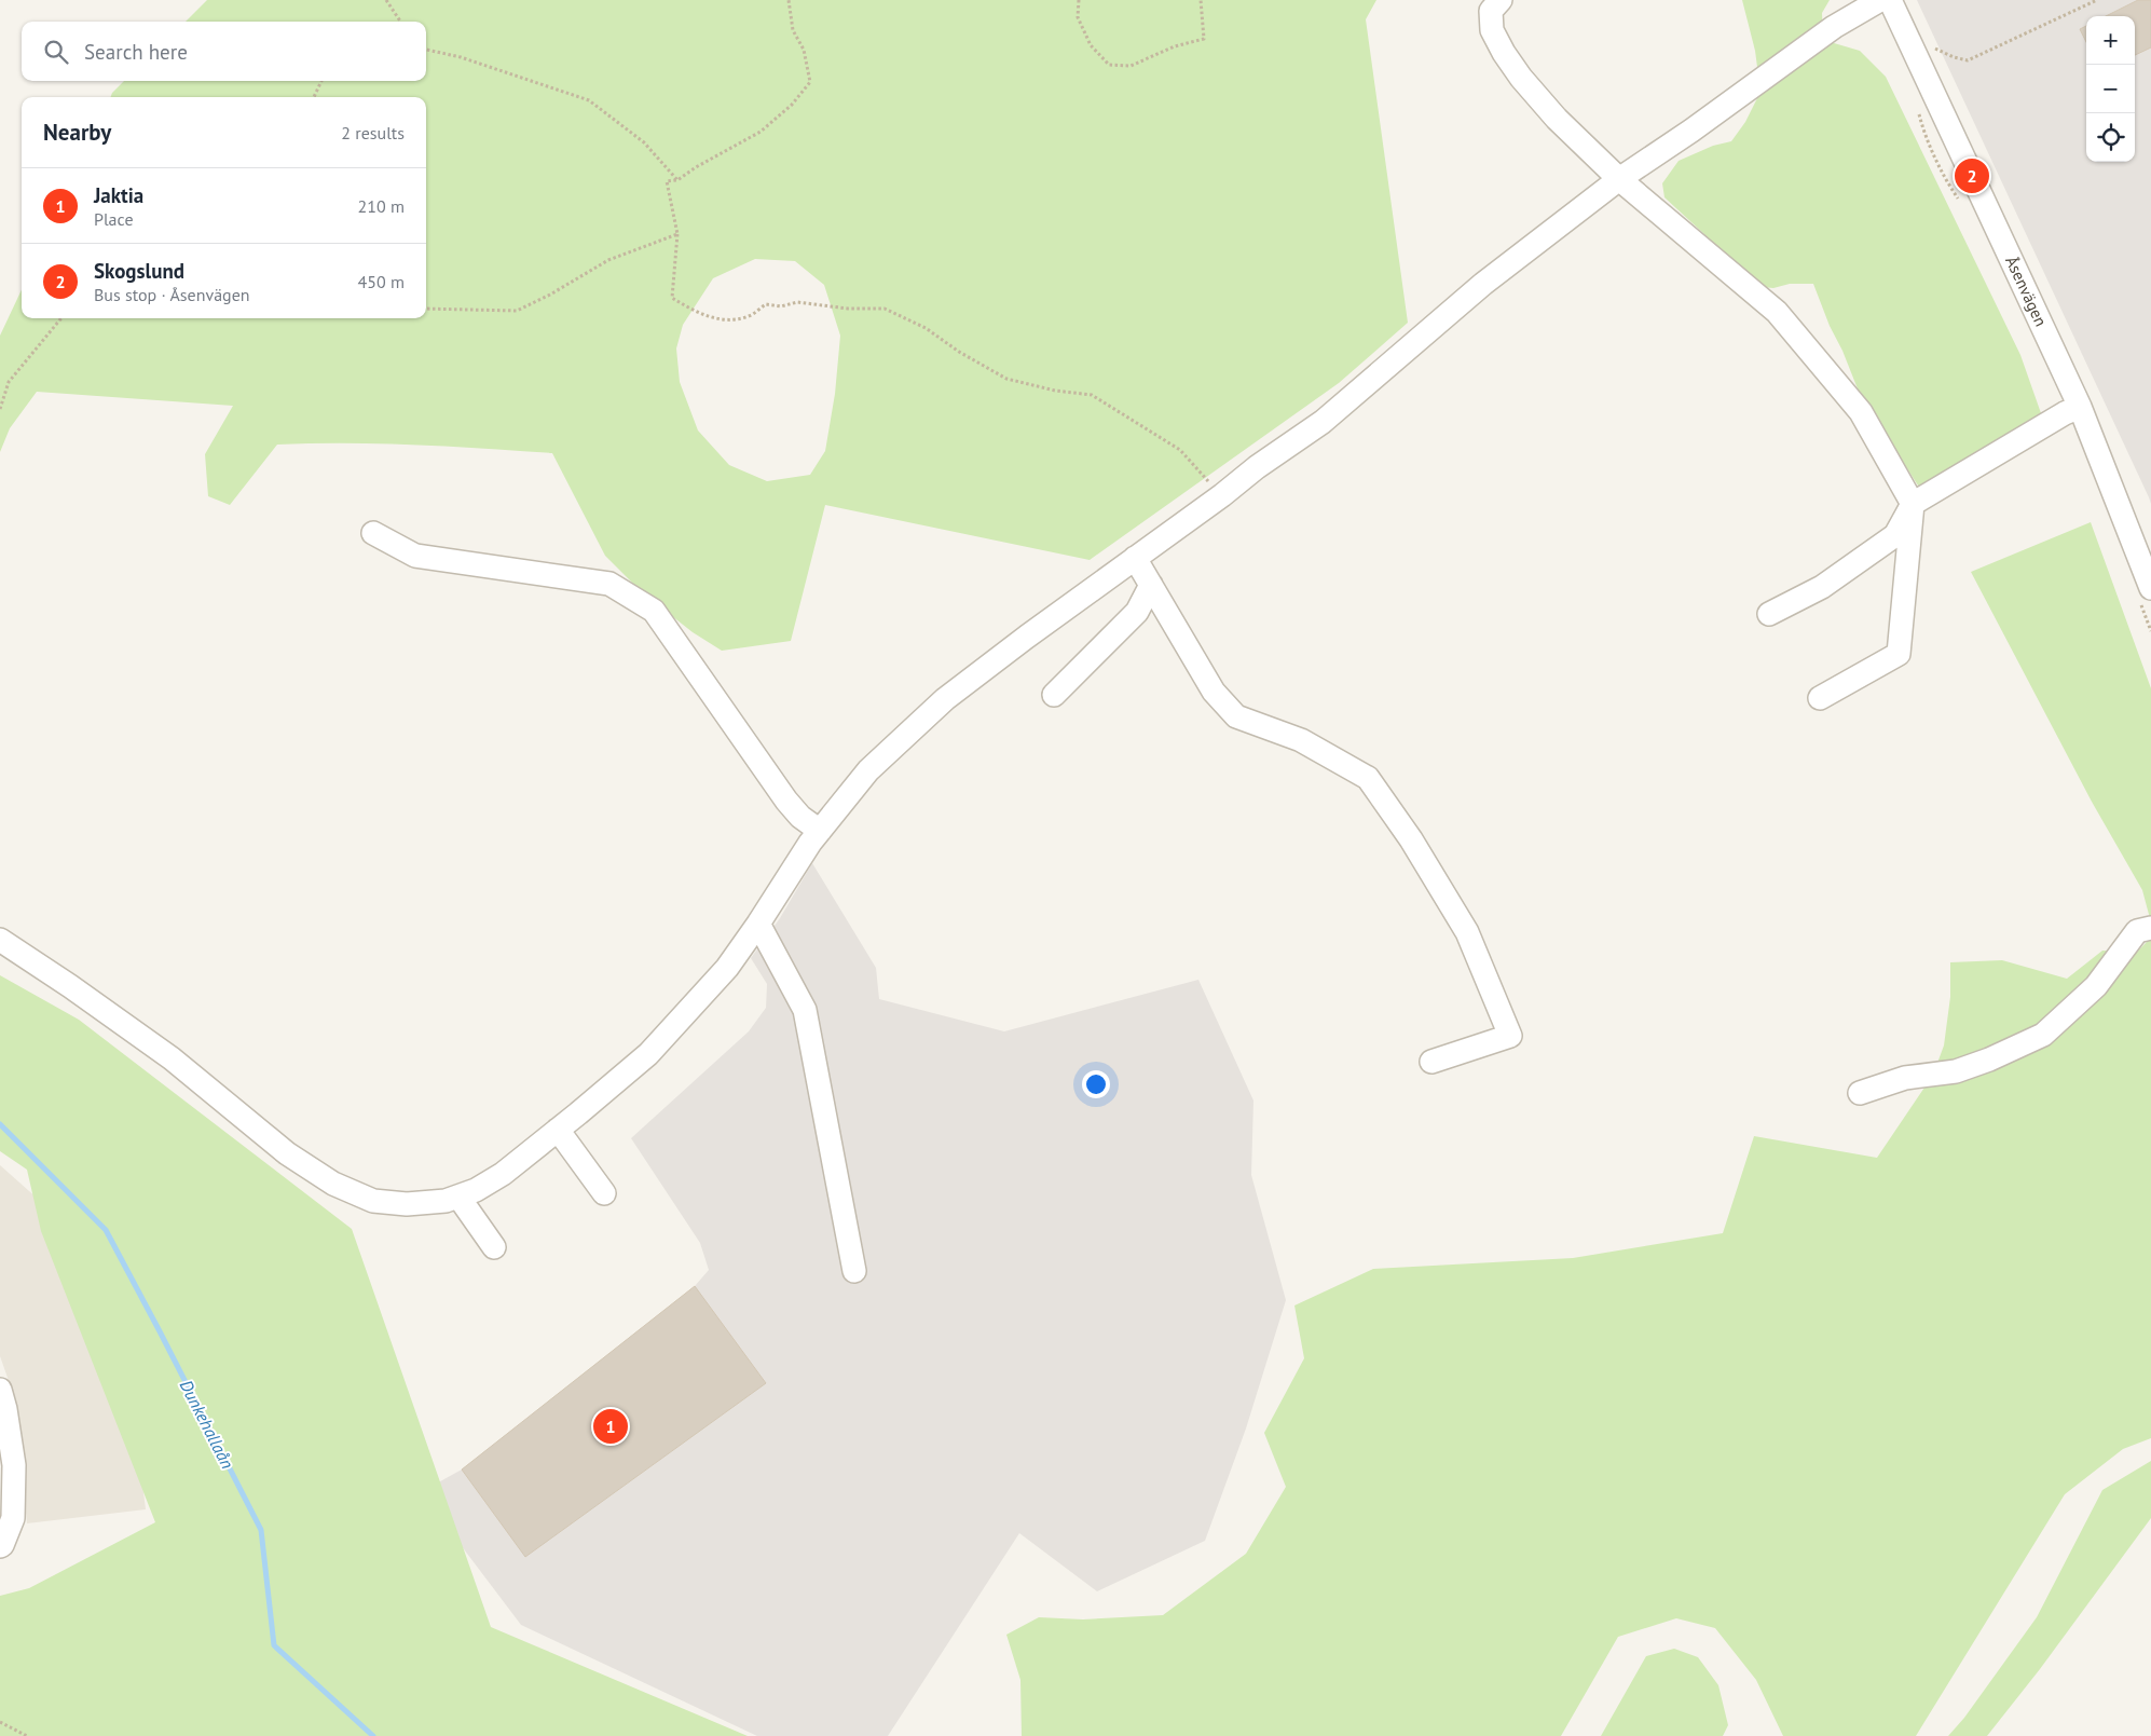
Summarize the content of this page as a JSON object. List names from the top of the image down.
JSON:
{
  "streets": {
    "street": ["Åsenvägen"]
  },
  "water": ["Dunkehallaån"],
  "page": {
    "map_buttons": ["+", "−"],
    "search": "Search here",
    "heading": ["Nearby", "2 results"],
    "pins": ["2", "1"],
    "list": [
      {
        "mark": "1",
        "name": "Jaktia",
        "note": "Place",
        "value": "210 m"
      },
      {
        "mark": "2",
        "name": "Skogslund",
        "note": "Bus stop · Åsenvägen",
        "value": "450 m"
      }
    ]
  }
}
